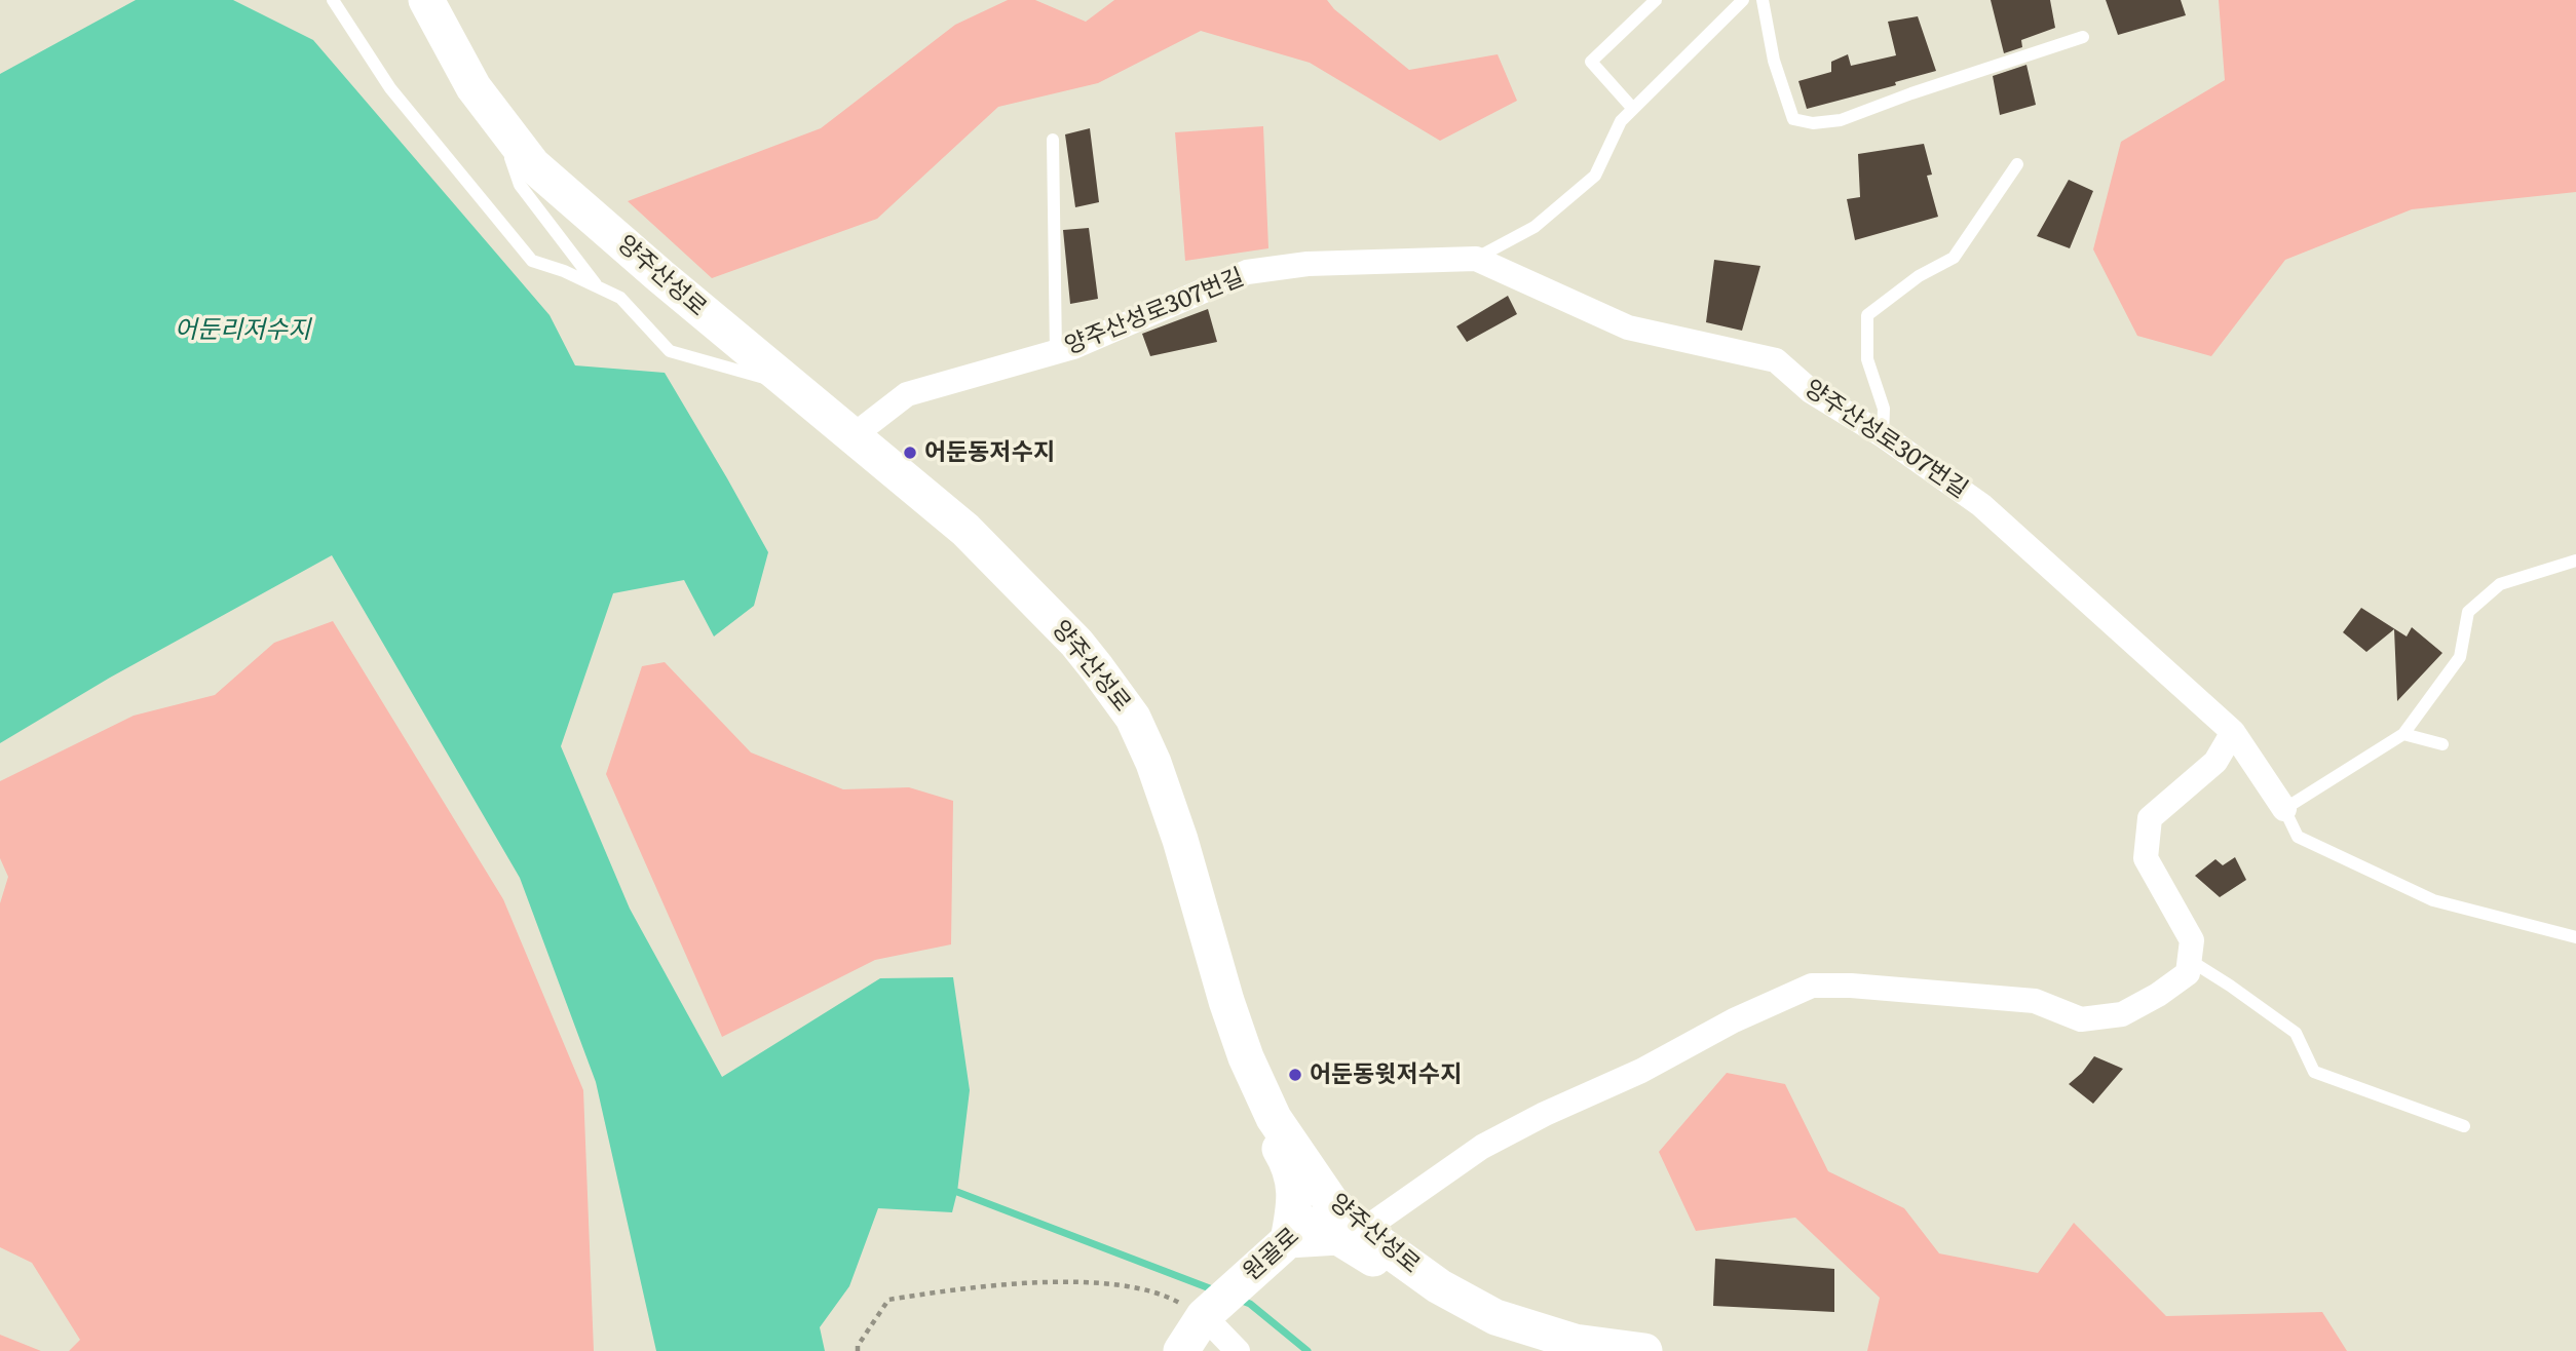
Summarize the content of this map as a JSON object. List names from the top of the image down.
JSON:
{
  "streets": {
    "street": ["양주산성로", "양주산성로307번길", "원골로"]
  },
  "crossings": [
    ["양주산성로", "양주산성로307번길"],
    ["양주산성로", "원골로"]
  ],
  "water": ["어둔리저수지"],
  "places": ["어둔동저수지", "어둔동윗저수지"]
}
